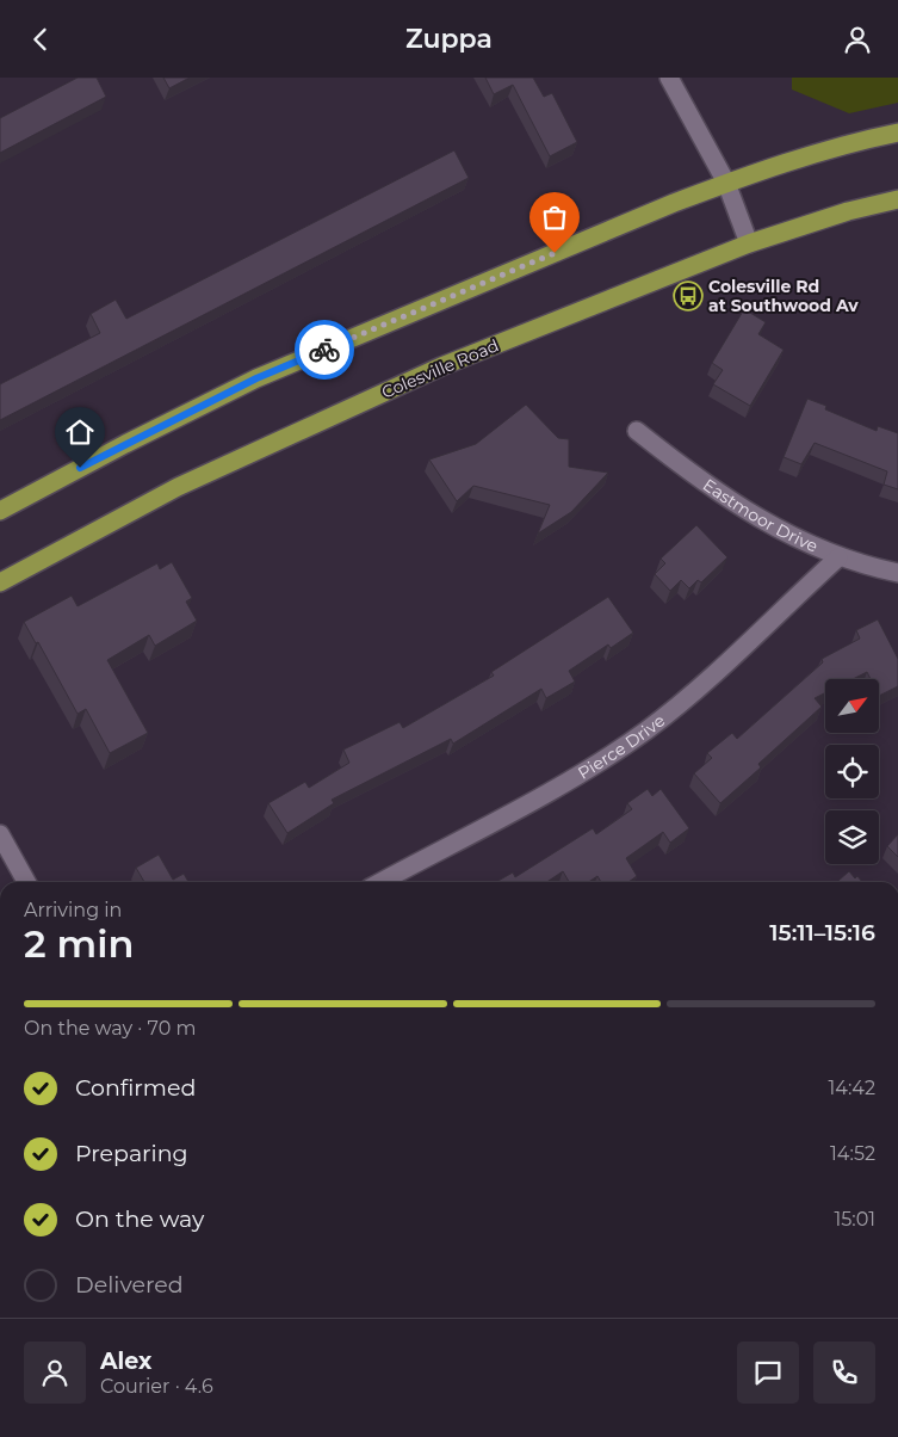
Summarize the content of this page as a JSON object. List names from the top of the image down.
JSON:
{
  "streets": {
    "highway": ["Colesville Road"],
    "street": ["Eastmoor Drive", "Pierce Drive"]
  },
  "crossings": [
    ["Eastmoor Drive", "Pierce Drive"]
  ],
  "places": {
    "bus stop": ["Colesville Rd at Southwood Av"]
  },
  "north": "top right",
  "page": {
    "header": "Zuppa",
    "heading": ["2 min", "Arriving in", "15:11–15:16"],
    "panel": ["Alex", "Courier · 4.6"],
    "bar": "On the way · 70 m",
    "list": [
      ["Confirmed", "14:42"],
      ["Preparing", "14:52"],
      ["On the way", "15:01"],
      "Delivered"
    ]
  }
}
